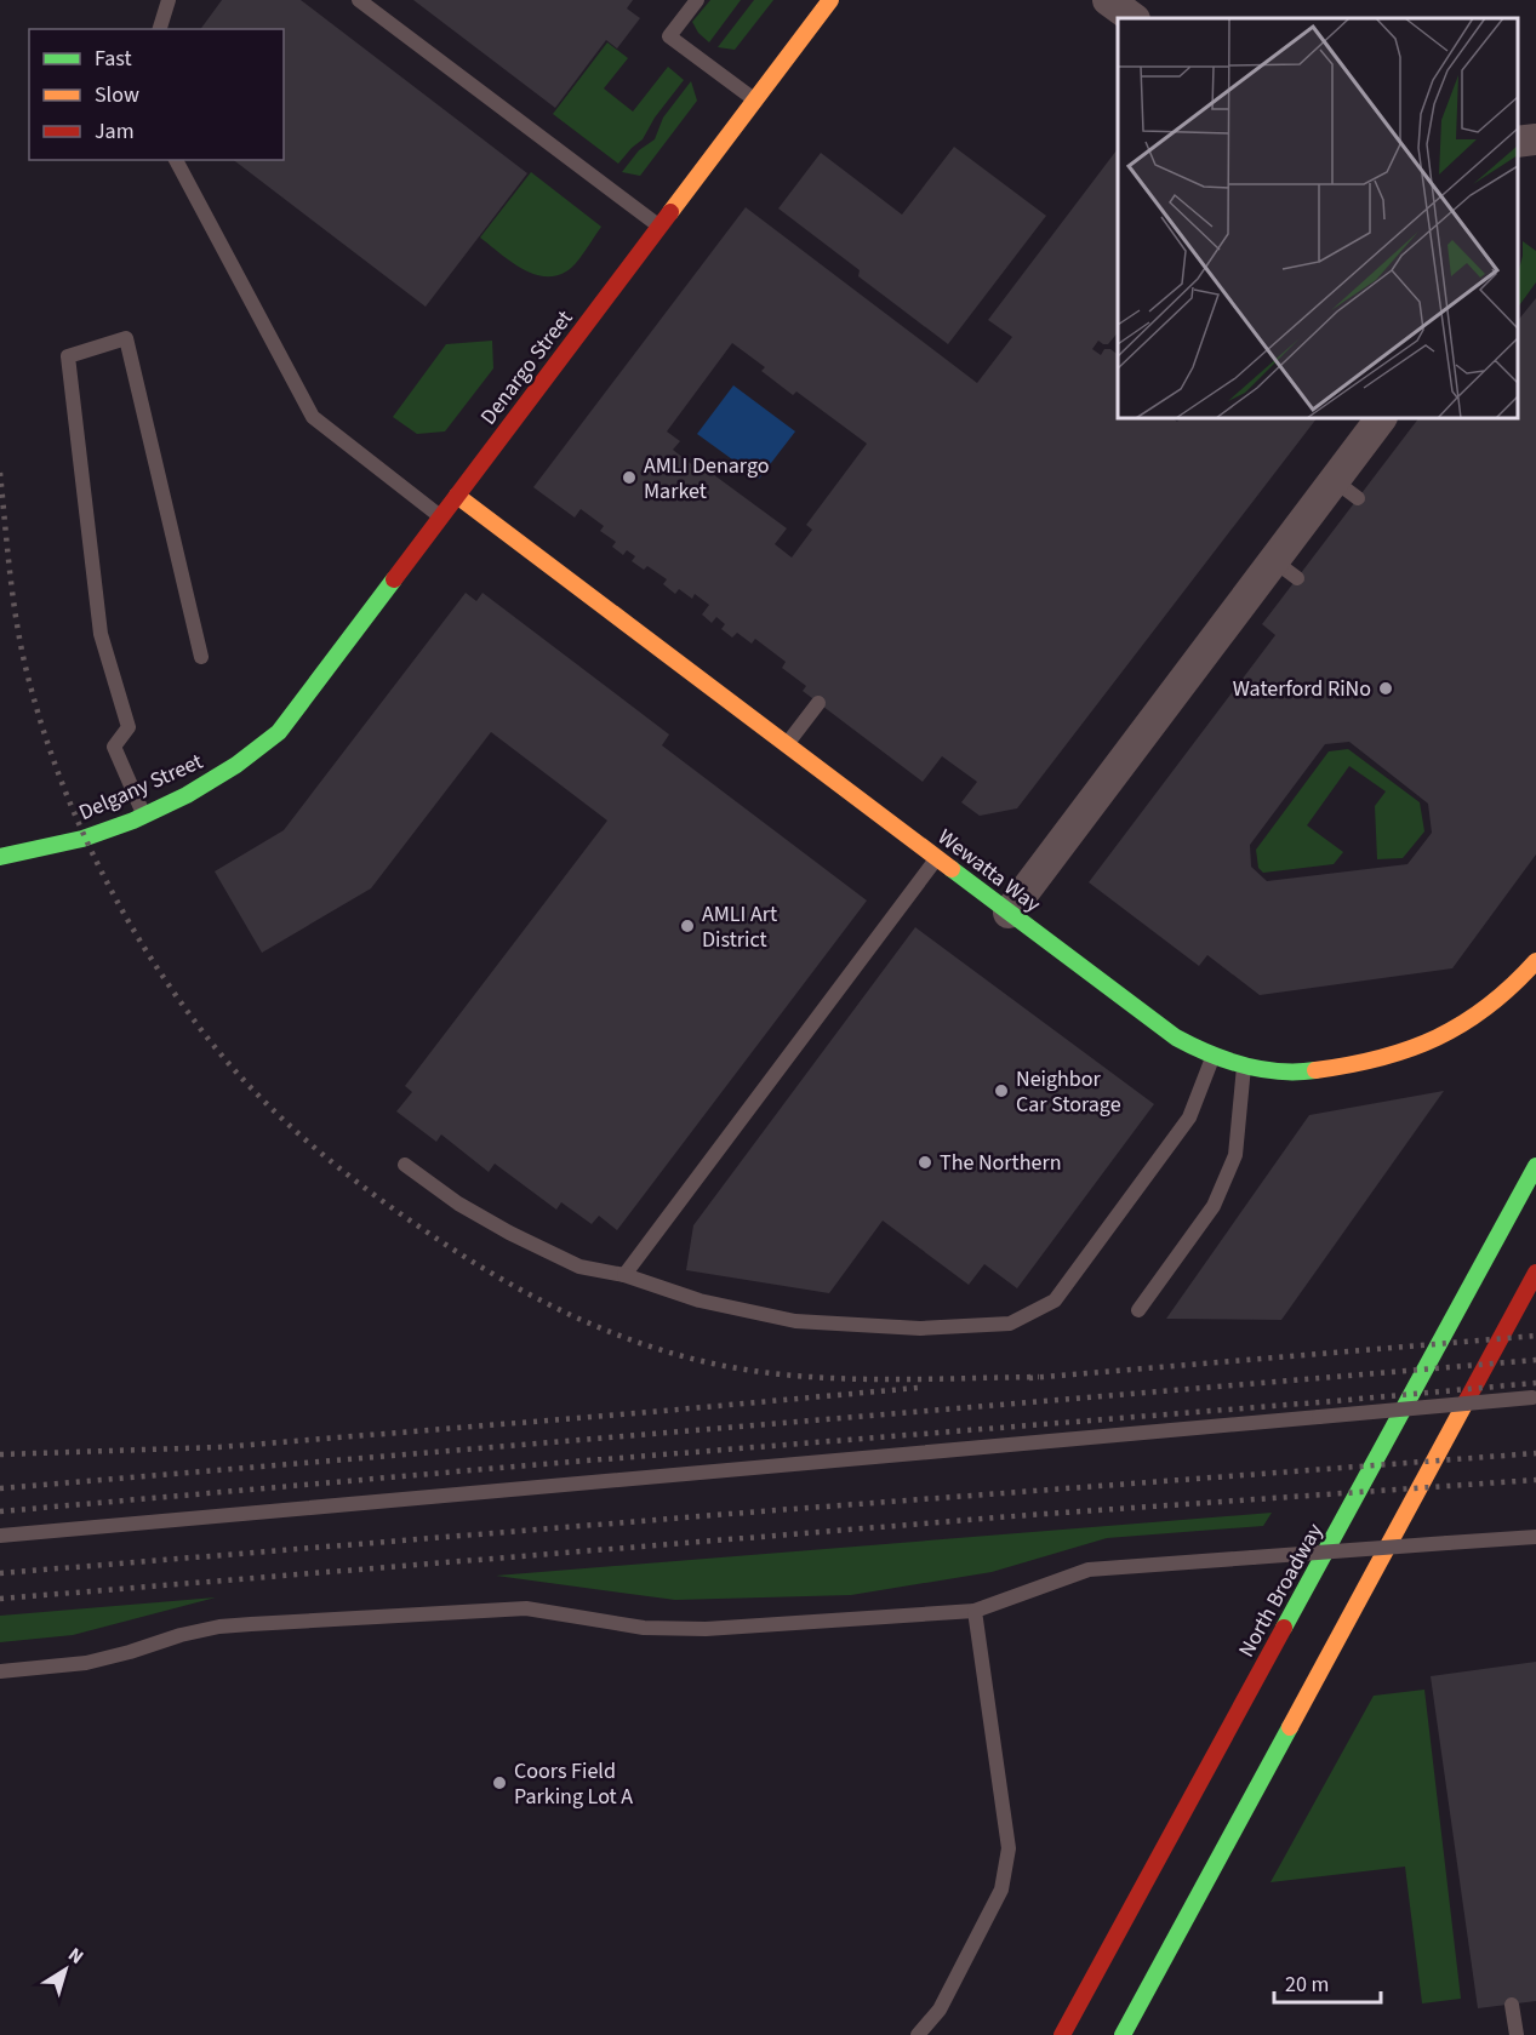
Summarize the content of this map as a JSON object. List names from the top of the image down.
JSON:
{
  "streets": {
    "street": [
      "Denargo Street",
      "Delgany Street",
      "Wewatta Way",
      "North Broadway"
    ]
  },
  "crossings": [
    ["Denargo Street", "Delgany Street"],
    ["Denargo Street", "Wewatta Way"]
  ],
  "places": [
    "AMLI Denargo Market",
    "Waterford RiNo",
    "AMLI Art District",
    "Neighbor Car Storage",
    "The Northern",
    "Coors Field Parking Lot A"
  ],
  "legend": ["Fast", "Slow", "Jam"],
  "scale_bar": "20 m",
  "north": "top right"
}
